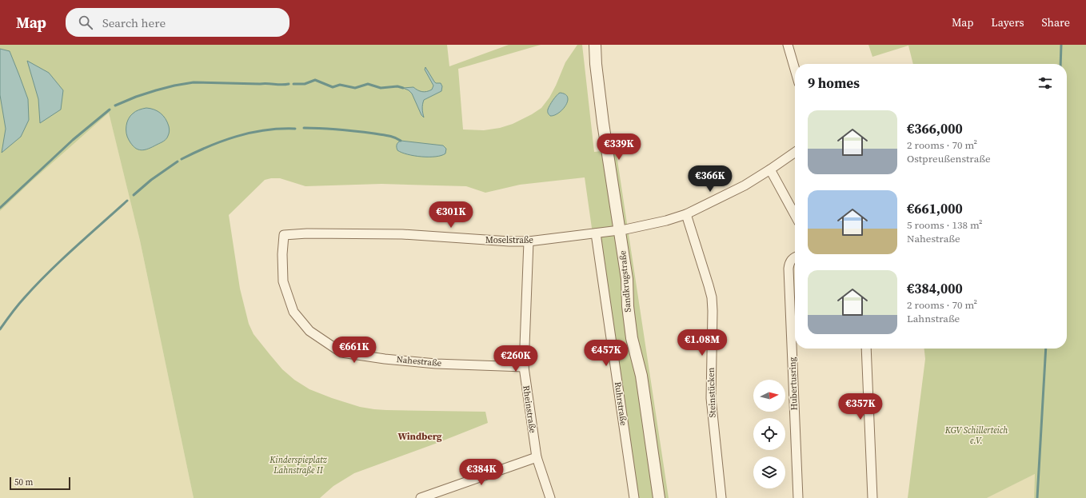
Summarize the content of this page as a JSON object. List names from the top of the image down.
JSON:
{
  "streets": {
    "street": [
      "Moselstraße",
      "Sandkrugstraße",
      "Nahestraße",
      "Hubertusring",
      "Steinstücken",
      "Ruhrstraße",
      "Rheinstraße"
    ]
  },
  "crossings": [
    ["Moselstraße", "Sandkrugstraße"],
    ["Moselstraße", "Nahestraße"],
    ["Moselstraße", "Steinstücken"],
    ["Moselstraße", "Ruhrstraße"],
    ["Moselstraße", "Rheinstraße"],
    ["Nahestraße", "Rheinstraße"]
  ],
  "districts": ["Windberg"],
  "parks": ["KGV Schillerteich e.V.", "Kinderspieplatz Lahnstraße II"],
  "scale_bar": "50 m",
  "north": "right",
  "page": {
    "header": "Map",
    "search": "Search here",
    "nav": ["Map", "Layers", "Share"],
    "heading": "9 homes",
    "list": [
      {
        "name": "€366,000",
        "note": "2 rooms · 70 m² · Ostpreußenstraße"
      },
      {
        "name": "€661,000",
        "note": "5 rooms · 138 m² · Nahestraße"
      },
      {
        "name": "€384,000",
        "note": "2 rooms · 70 m² · Lahnstraße"
      }
    ],
    "price": [
      "€339K",
      "€366K",
      "€301K",
      "€1.08M",
      "€661K",
      "€457K",
      "€260K",
      "€357K",
      "€384K"
    ],
    "scale": "50 m"
  }
}
